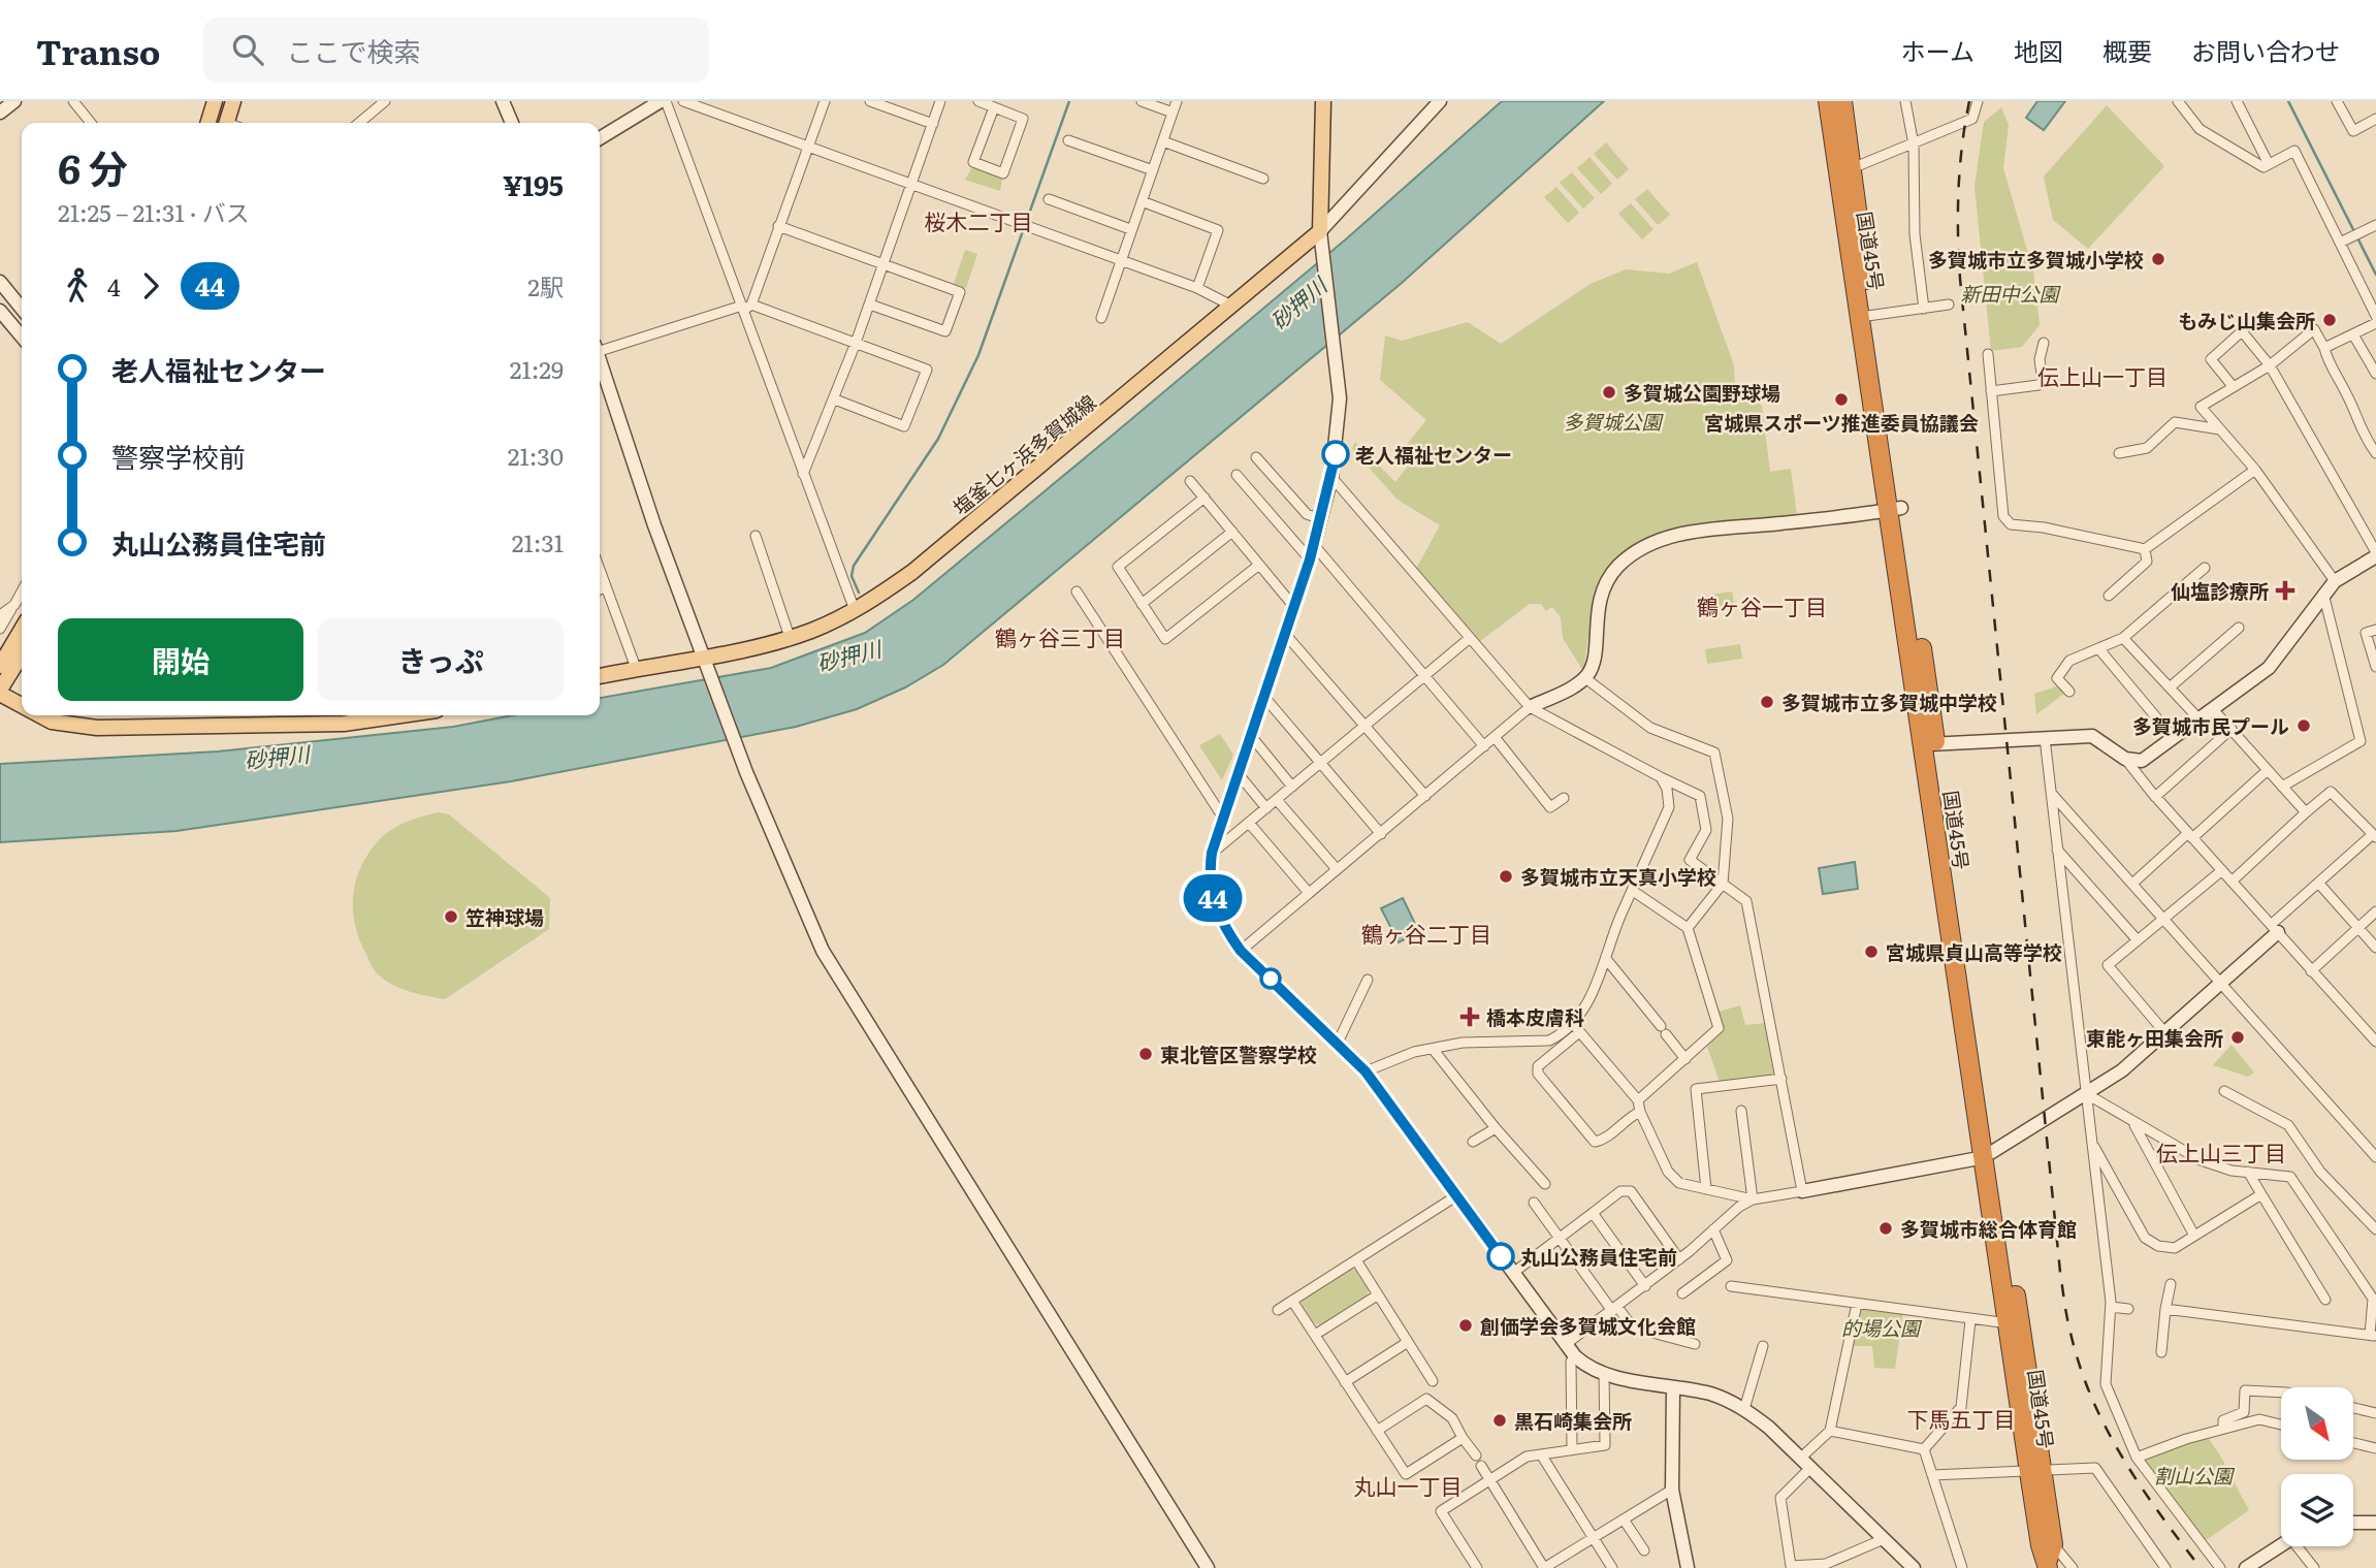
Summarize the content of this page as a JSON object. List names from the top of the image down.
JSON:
{
  "streets": {
    "highway": ["国道45号"],
    "main road": ["塩釜七ヶ浜多賀城線"]
  },
  "districts": [
    "桜木二丁目",
    "伝上山一丁目",
    "鶴ヶ谷一丁目",
    "鶴ヶ谷三丁目",
    "鶴ヶ谷二丁目",
    "伝上山三丁目",
    "下馬五丁目",
    "丸山一丁目"
  ],
  "water": ["砂押川"],
  "parks": [
    "新田中公園",
    "多賀城公園",
    "的場公園",
    "割山公園"
  ],
  "places": {
    "other": [
      "多賀城市立多賀城小学校",
      "もみじ山集会所",
      "多賀城公園野球場",
      "宮城県スポーツ推進委員協議会",
      "老人福祉センター",
      "多賀城市立多賀城中学校",
      "多賀城市民プール",
      "多賀城市立天真小学校",
      "笠神球場",
      "宮城県貞山高等学校",
      "東能ヶ田集会所",
      "東北管区警察学校",
      "多賀城市総合体育館",
      "丸山公務員住宅前",
      "創価学会多賀城文化会館",
      "黒石崎集会所"
    ],
    "health": ["仙塩診療所", "橋本皮膚科"]
  },
  "lines": ["bus line 44"],
  "north": "bottom right",
  "page": {
    "header": "Transo",
    "search": "ここで検索",
    "nav": [
      "ホーム",
      "地図",
      "概要",
      "お問い合わせ"
    ],
    "on_map": "44",
    "heading": ["6 分", "21:25 – 21:31 · バス", "¥195"],
    "legs": ["4", "44", "2駅"],
    "list": [
      {
        "name": "老人福祉センター",
        "value": "21:29"
      },
      {
        "name": "警察学校前",
        "value": "21:30"
      },
      {
        "name": "丸山公務員住宅前",
        "value": "21:31"
      }
    ],
    "buttons": ["開始", "きっぷ"]
  }
}
